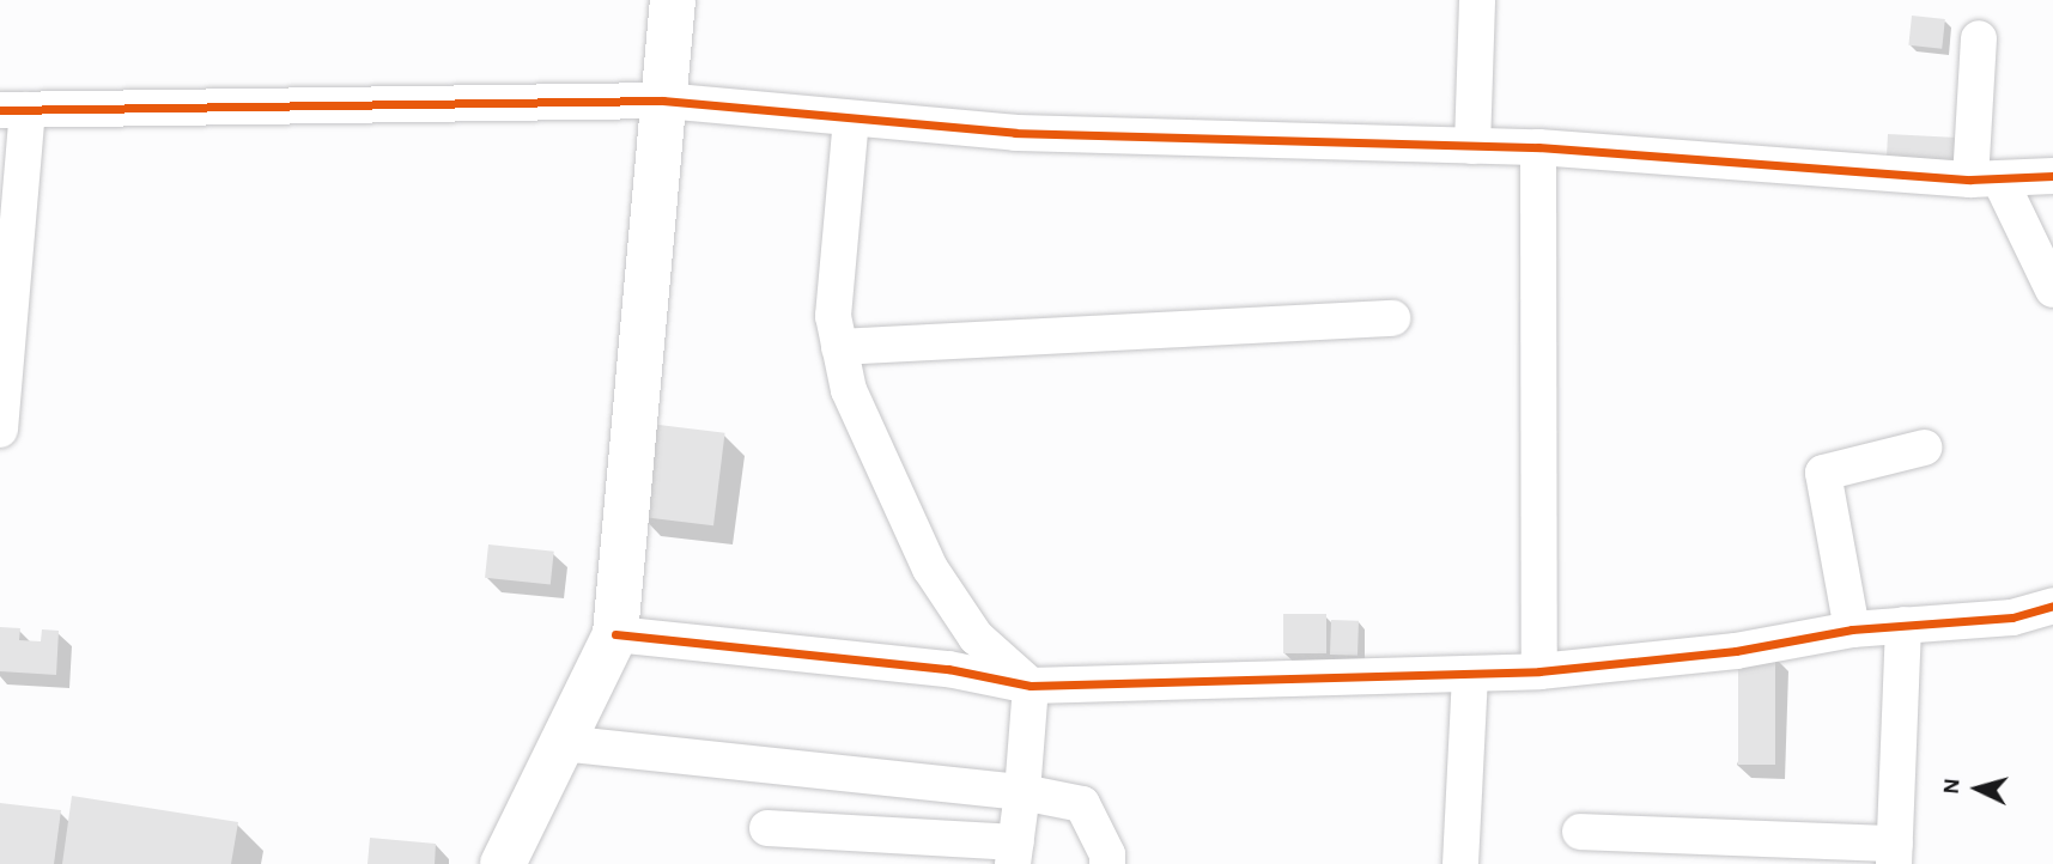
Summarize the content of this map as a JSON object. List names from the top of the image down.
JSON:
{
  "north": "left"
}
